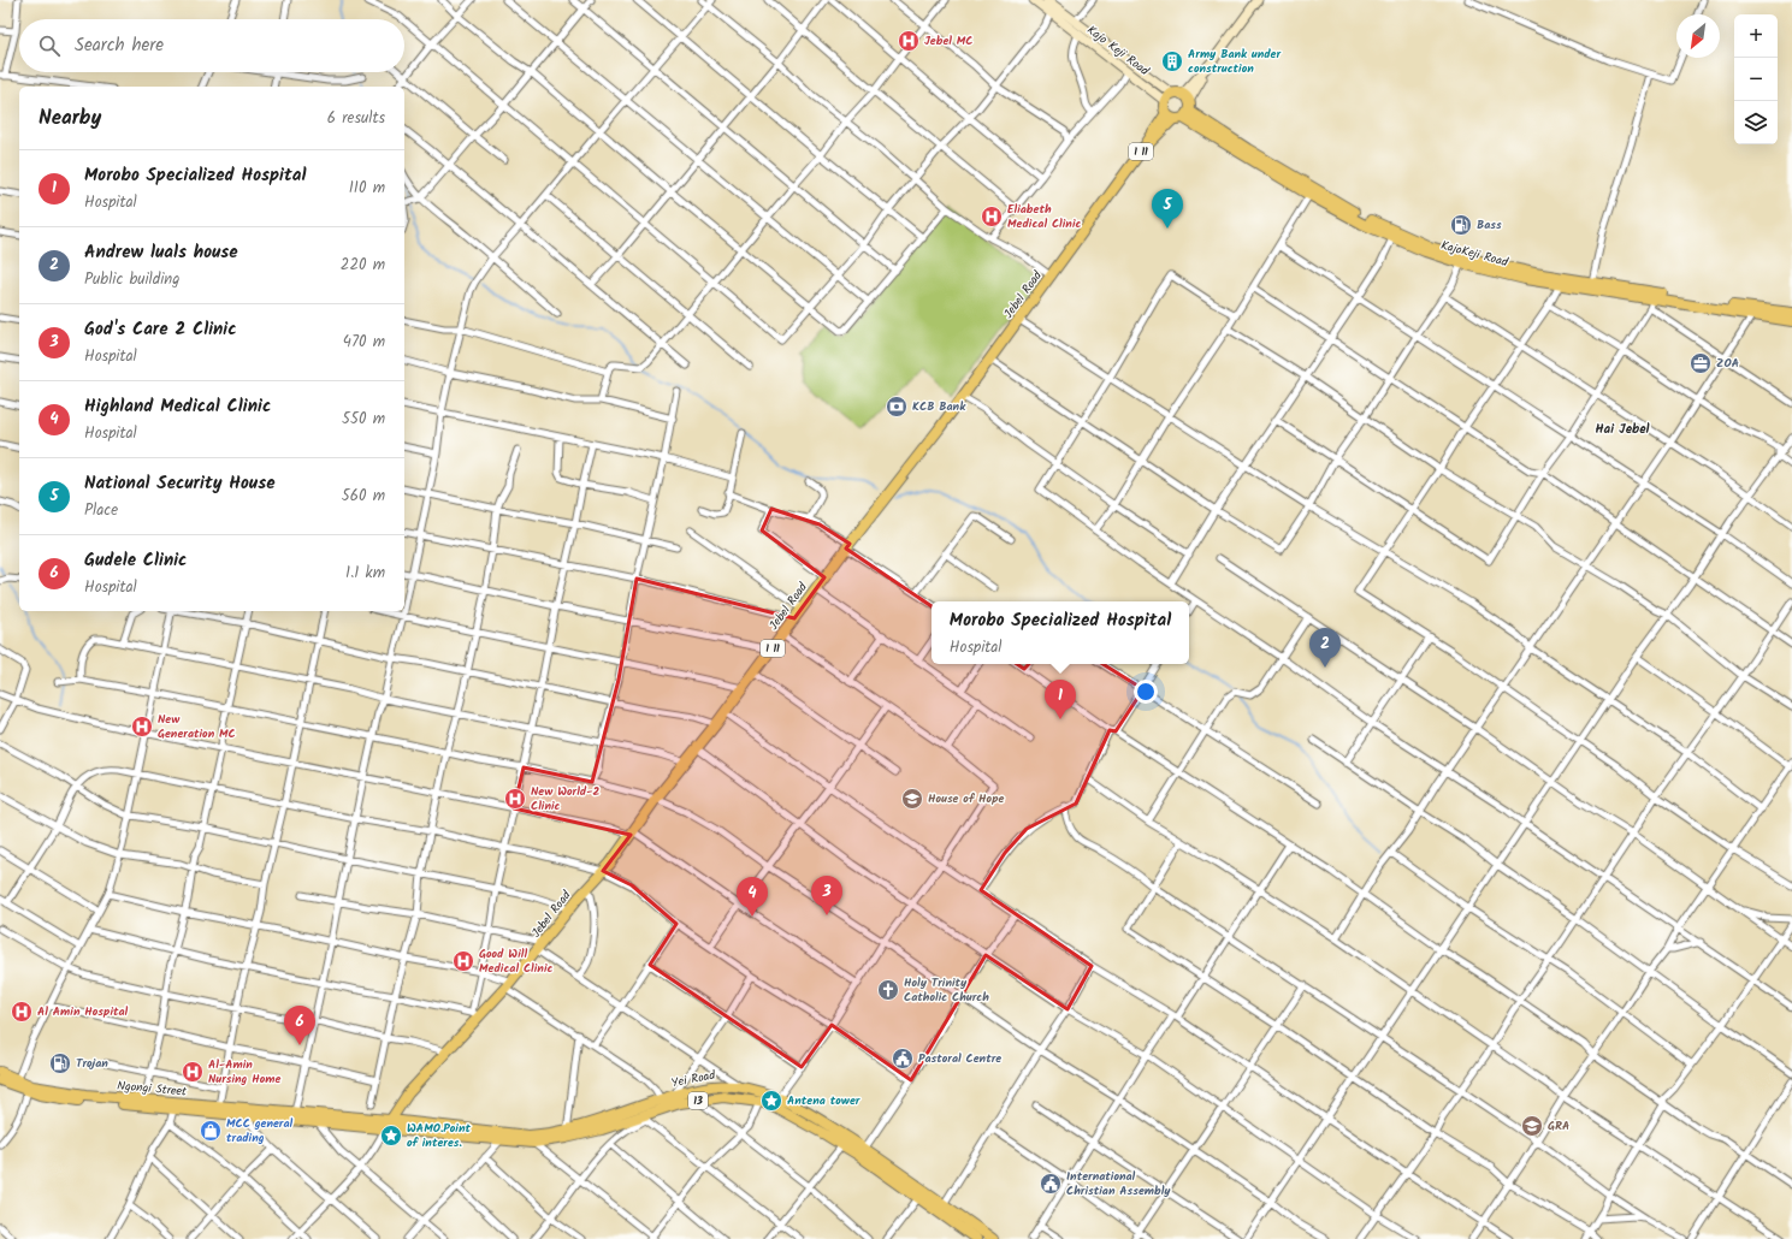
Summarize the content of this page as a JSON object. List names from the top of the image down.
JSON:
{
  "streets": {
    "main road": [
      "Kajo Keji Road",
      "I 11",
      "KajoKeji Road",
      "Jebel Road",
      "Yei Road",
      "Ngongi Street",
      "13"
    ]
  },
  "crossings": [
    ["KajoKeji Road", "Jebel Road"],
    ["Jebel Road", "Yei Road"],
    ["Jebel Road", "Ngongi Street"],
    ["Yei Road", "Ngongi Street"]
  ],
  "districts": ["Hai Jebel"],
  "places": {
    "hospital": [
      "Jebel MC",
      "Eliabeth Medical Clinic",
      "New Generation MC",
      "New World-2 Clinic",
      "Good Will Medical Clinic",
      "Al Amin Hospital",
      "Al-Amin Nursing Home"
    ],
    "building": ["Army Bank under construction"],
    "fuel station": ["Bass", "Trojan"],
    "office": ["ZOA"],
    "bank": ["KCB Bank"],
    "school or university": ["House of Hope", "GRA"],
    "church": ["Holy Trinity Catholic Church"],
    "public building": ["Pastoral Centre", "International Christian Assembly"],
    "place": ["Antena tower", "WAMO.Point of interes."],
    "shop": ["MCC general trading"]
  },
  "north": "bottom left",
  "page": {
    "map_buttons": ["+", "−"],
    "search": "Search here",
    "heading": ["Nearby", "6 results"],
    "list": [
      {
        "mark": "1",
        "name": "Morobo Specialized Hospital",
        "note": "Hospital",
        "value": "110 m"
      },
      {
        "mark": "2",
        "name": "Andrew luals house",
        "note": "Public building",
        "value": "220 m"
      },
      {
        "mark": "3",
        "name": "God's Care 2 Clinic",
        "note": "Hospital",
        "value": "470 m"
      },
      {
        "mark": "4",
        "name": "Highland Medical Clinic",
        "note": "Hospital",
        "value": "550 m"
      },
      {
        "mark": "5",
        "name": "National Security House",
        "note": "Place",
        "value": "560 m"
      },
      {
        "mark": "6",
        "name": "Gudele Clinic",
        "note": "Hospital",
        "value": "1.1 km"
      }
    ],
    "pins": [
      "5",
      "2",
      "1",
      "3",
      "4",
      "6"
    ],
    "popup": ["Morobo Specialized Hospital", "Hospital"]
  }
}
